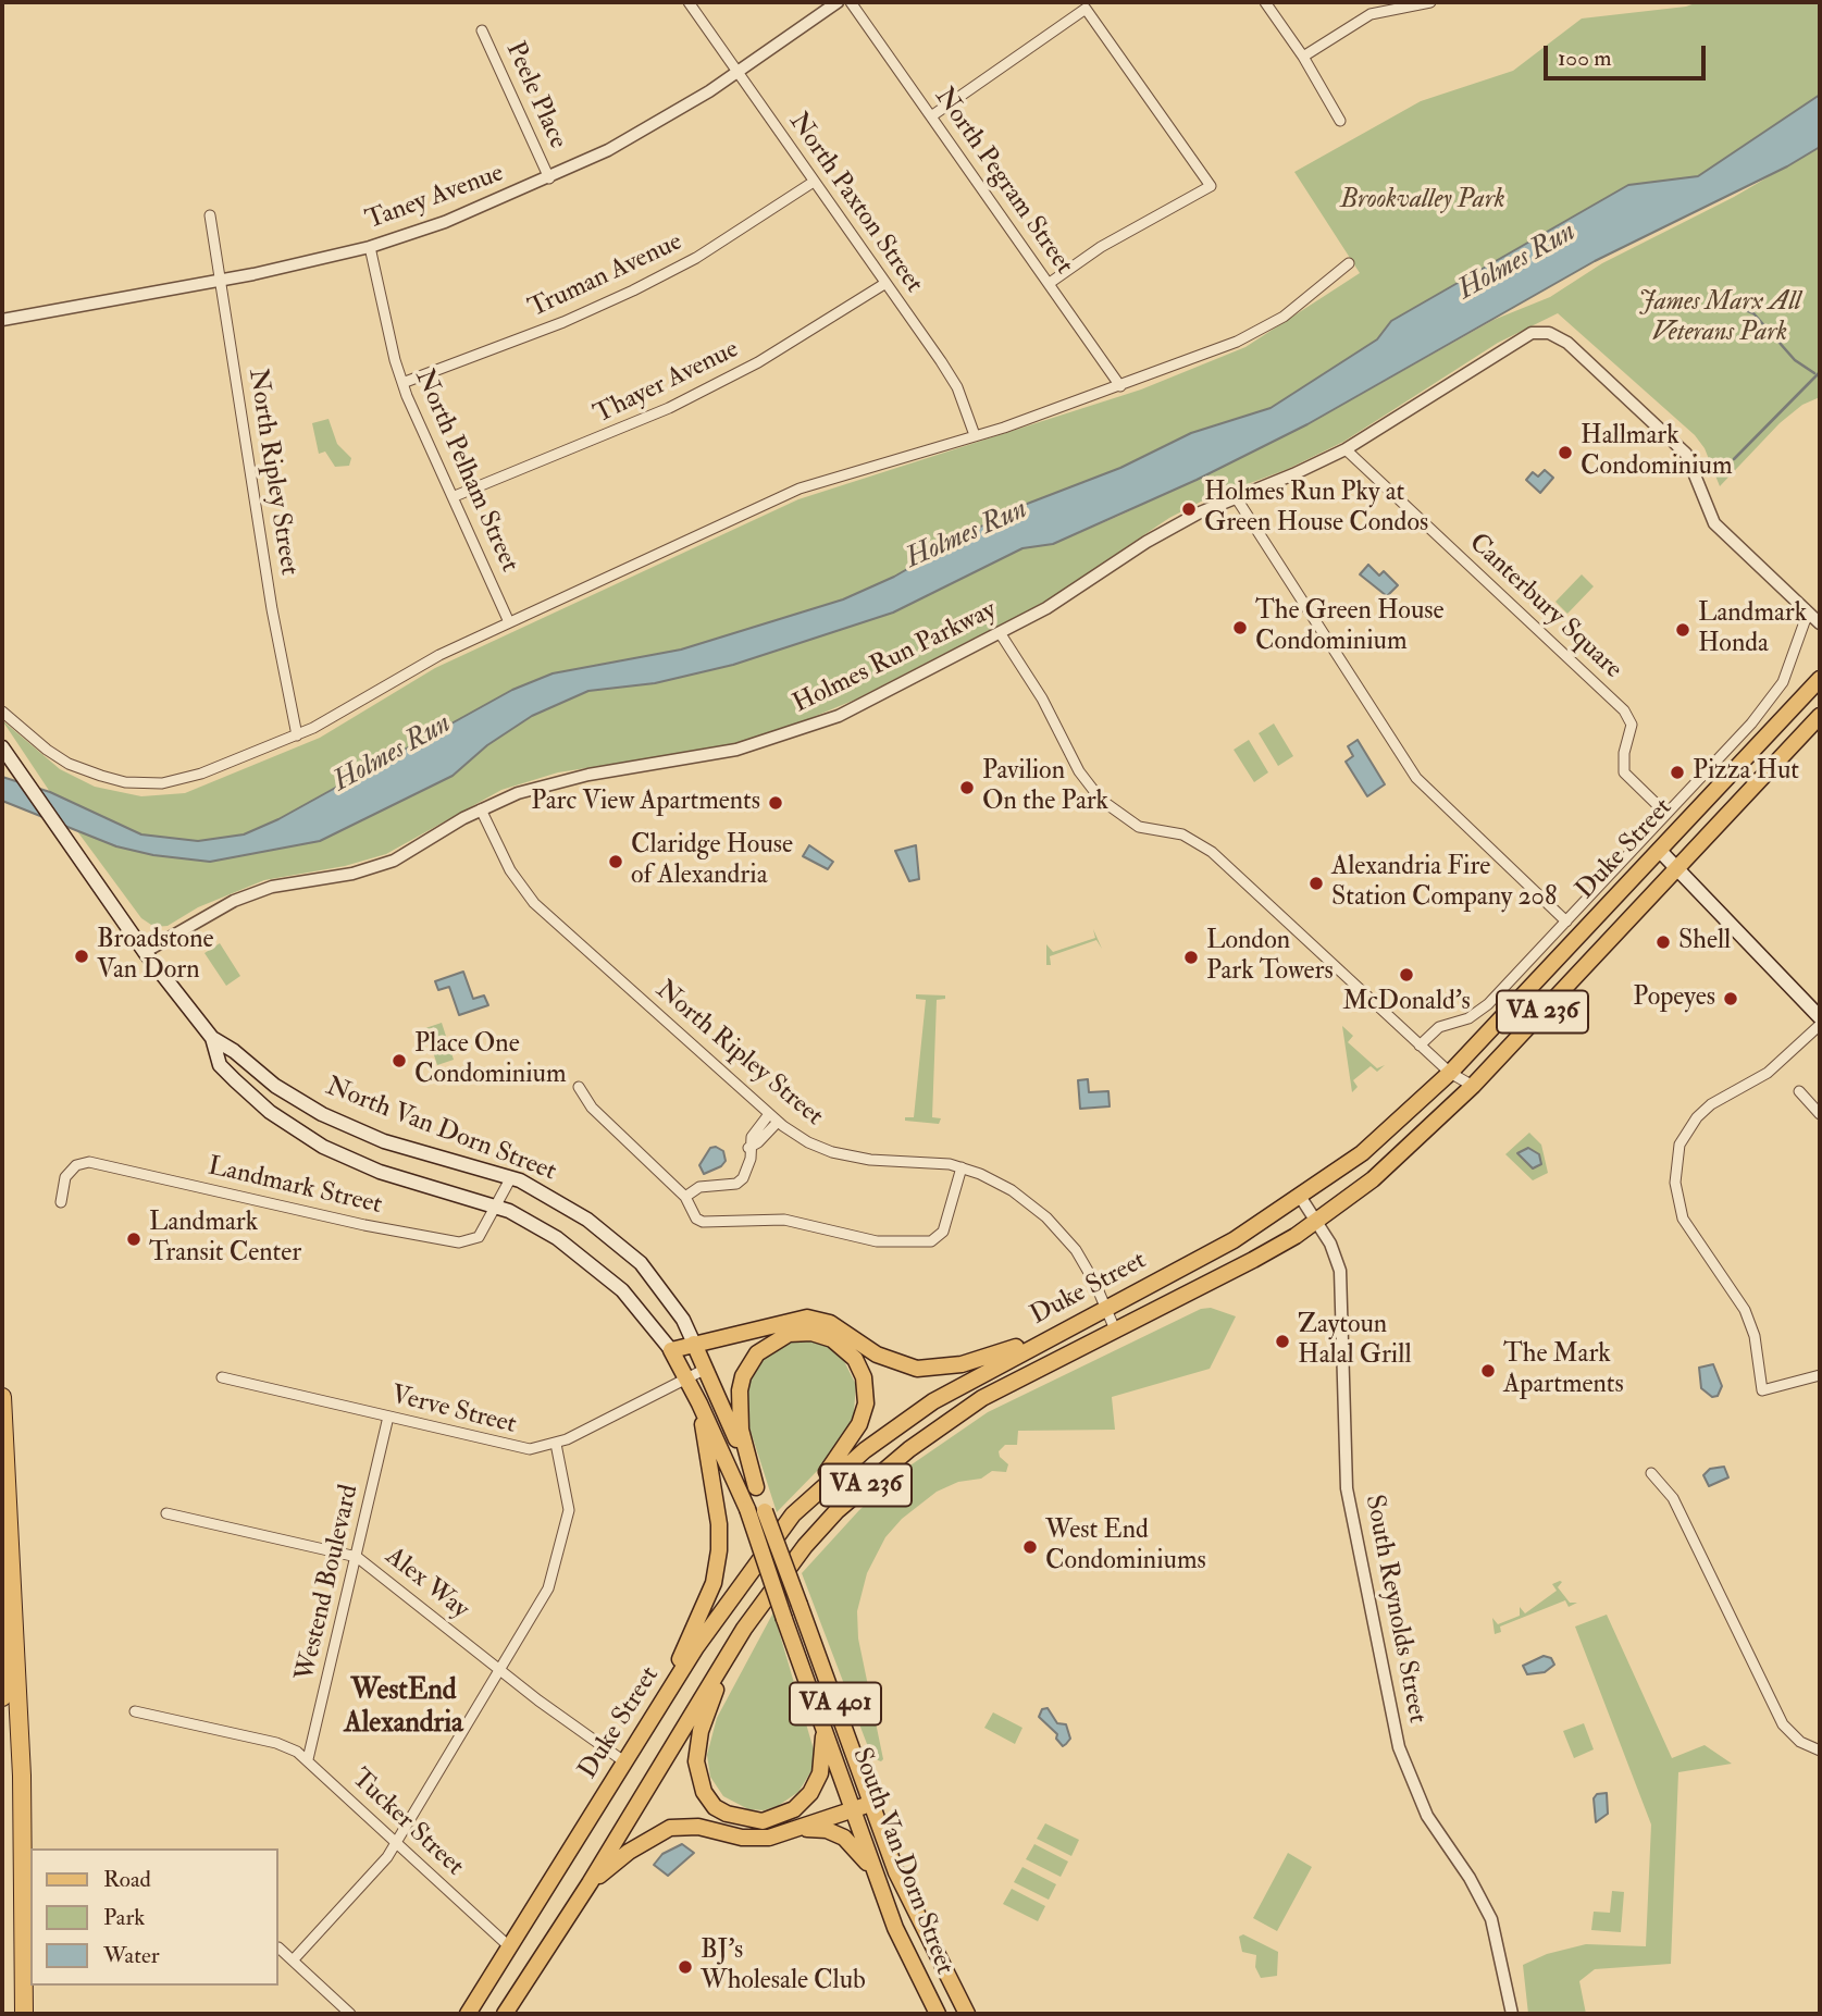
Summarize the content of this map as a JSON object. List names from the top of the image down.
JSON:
{
  "streets": {
    "main road": [
      "Duke Street",
      "VA 236",
      "North Van Dorn Street",
      "VA 401",
      "South Van Dorn Street"
    ],
    "street": [
      "Peele Place",
      "North Pegram Street",
      "Taney Avenue",
      "North Paxton Street",
      "Truman Avenue",
      "Thayer Avenue",
      "North Pelham Street",
      "North Ripley Street",
      "Canterbury Square",
      "Holmes Run Parkway",
      "Landmark Street",
      "Verve Street",
      "Westend Boulevard",
      "Alex Way",
      "South Reynolds Street",
      "Tucker Street"
    ]
  },
  "crossings": [
    ["Peele Place", "Taney Avenue"],
    ["Taney Avenue", "North Paxton Street"],
    ["Taney Avenue", "North Pelham Street"],
    ["Taney Avenue", "North Ripley Street"],
    ["North Paxton Street", "Truman Avenue"],
    ["North Paxton Street", "Thayer Avenue"],
    ["Truman Avenue", "North Pelham Street"],
    ["Thayer Avenue", "North Pelham Street"],
    ["North Ripley Street", "Holmes Run Parkway"],
    ["North Ripley Street", "Duke Street"],
    ["Canterbury Square", "Holmes Run Parkway"],
    ["Canterbury Square", "Duke Street"],
    ["Holmes Run Parkway", "Duke Street"],
    ["Holmes Run Parkway", "North Van Dorn Street"],
    ["Duke Street", "Alex Way"],
    ["Duke Street", "South Reynolds Street"],
    ["Duke Street", "Tucker Street"],
    ["North Van Dorn Street", "Landmark Street"],
    ["North Van Dorn Street", "Verve Street"],
    ["North Van Dorn Street", "South Van Dorn Street"],
    ["Verve Street", "Westend Boulevard"],
    ["Westend Boulevard", "Alex Way"],
    ["Westend Boulevard", "Tucker Street"]
  ],
  "districts": ["WestEnd Alexandria"],
  "water": ["Holmes Run"],
  "parks": ["Brookvalley Park", "James Marx All Veterans Park"],
  "places": [
    "Hallmark Condominium",
    "Holmes Run Pky at Green House Condos",
    "The Green House Condominium",
    "Landmark Honda",
    "Pizza Hut",
    "Pavilion On the Park",
    "Parc View Apartments",
    "Claridge House of Alexandria",
    "Alexandria Fire Station Company 208",
    "Shell",
    "Broadstone Van Dorn",
    "London Park Towers",
    "McDonald's",
    "Popeyes",
    "Place One Condominium",
    "Landmark Transit Center",
    "Zaytoun Halal Grill",
    "The Mark Apartments",
    "West End Condominiums",
    "BJ's Wholesale Club"
  ],
  "legend": ["Road", "Park", "Water"],
  "scale_bar": "100 m"
}
